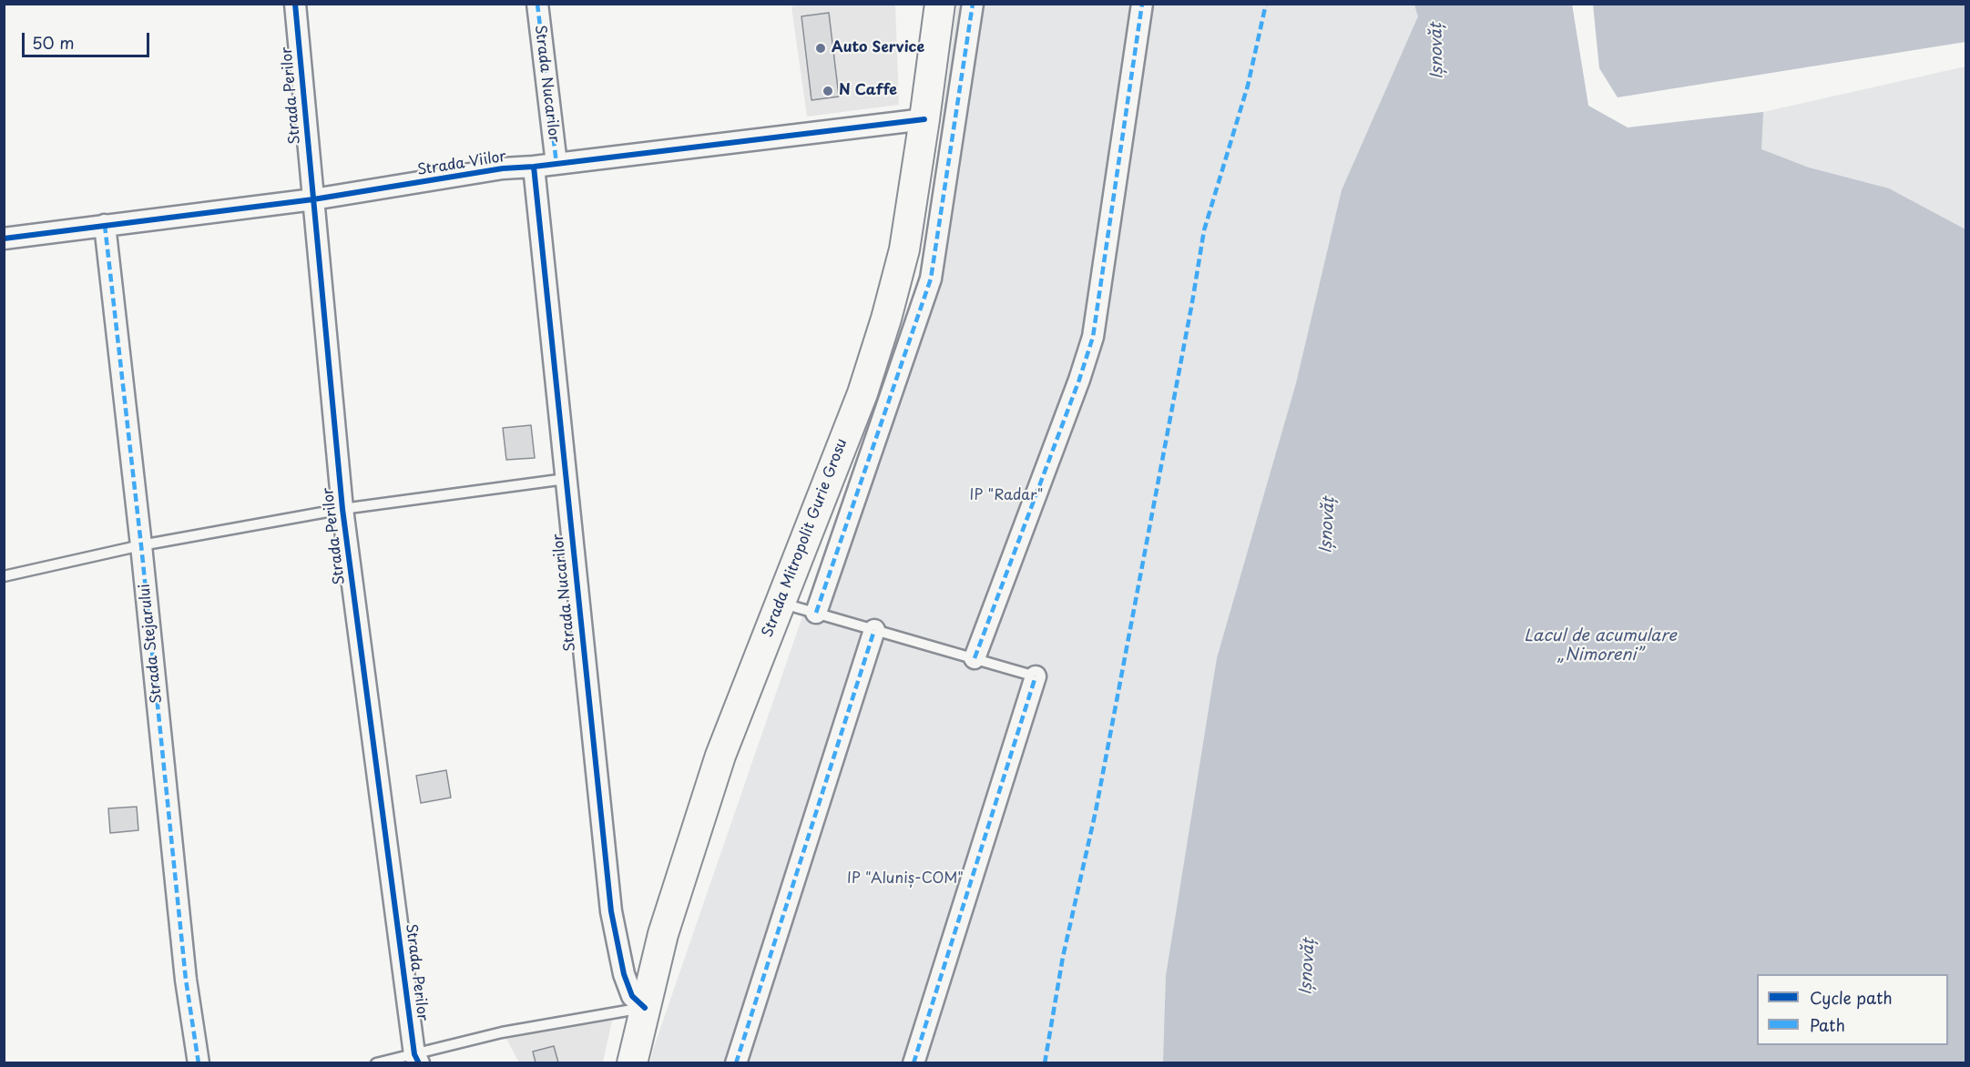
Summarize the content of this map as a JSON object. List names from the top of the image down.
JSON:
{
  "streets": {
    "main road": ["Strada Mitropolit Gurie Grosu"],
    "street": [
      "Strada Nucarilor",
      "Strada Perilor",
      "Strada Viilor",
      "Strada Stejarului"
    ]
  },
  "crossings": [
    ["Strada Nucarilor", "Strada Viilor"],
    ["Strada Nucarilor", "Strada Mitropolit Gurie Grosu"],
    ["Strada Perilor", "Strada Viilor"],
    ["Strada Viilor", "Strada Mitropolit Gurie Grosu"],
    ["Strada Viilor", "Strada Stejarului"]
  ],
  "water": ["Ișnovăț", "Lacul de acumulare „Nimoreni”"],
  "parks": ["IP \"Radar\"", "IP \"Aluniș-COM\""],
  "places": ["Auto Service", "N Caffe"],
  "legend": ["Cycle path", "Path"],
  "scale_bar": "50 m"
}
